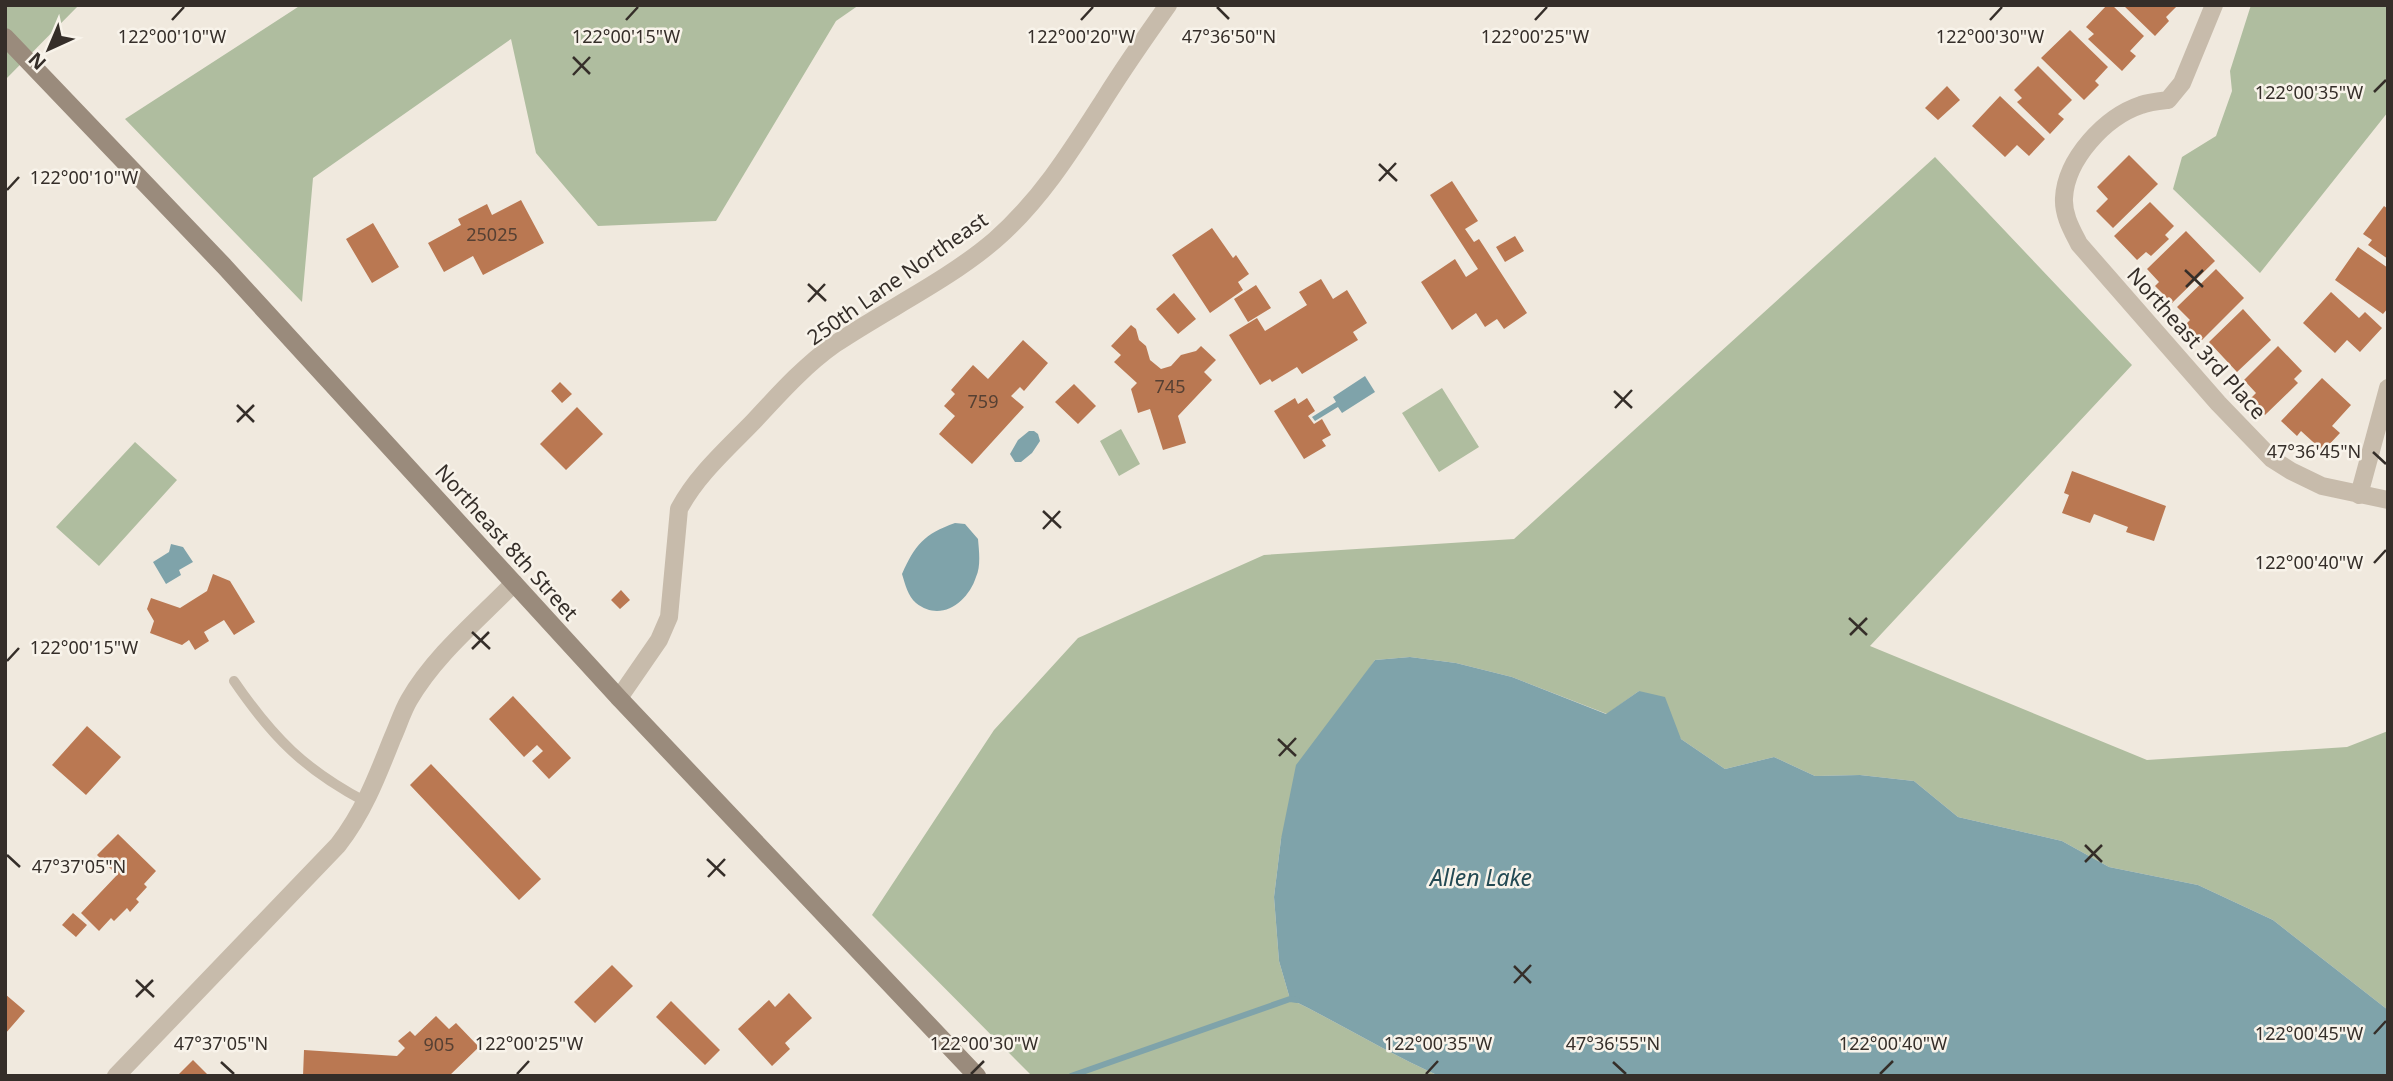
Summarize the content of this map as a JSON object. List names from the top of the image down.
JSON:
{
  "streets": {
    "street": ["250th Lane Northeast", "Northeast 3rd Place", "Northeast 8th Street"]
  },
  "crossings": [
    ["250th Lane Northeast", "Northeast 8th Street"]
  ],
  "water": ["Allen Lake"],
  "house_numbers": [
    "25025",
    "745",
    "759",
    "905"
  ],
  "north": "bottom left",
  "coordinates": [
    "47°36'50\"N",
    "122°00'15\"W",
    "122°00'10\"W",
    "122°00'20\"W",
    "122°00'25\"W",
    "122°00'30\"W",
    "122°00'35\"W",
    "47°36'45\"N",
    "122°00'40\"W",
    "47°37'05\"N",
    "122°00'45\"W",
    "47°36'55\"N"
  ]
}
